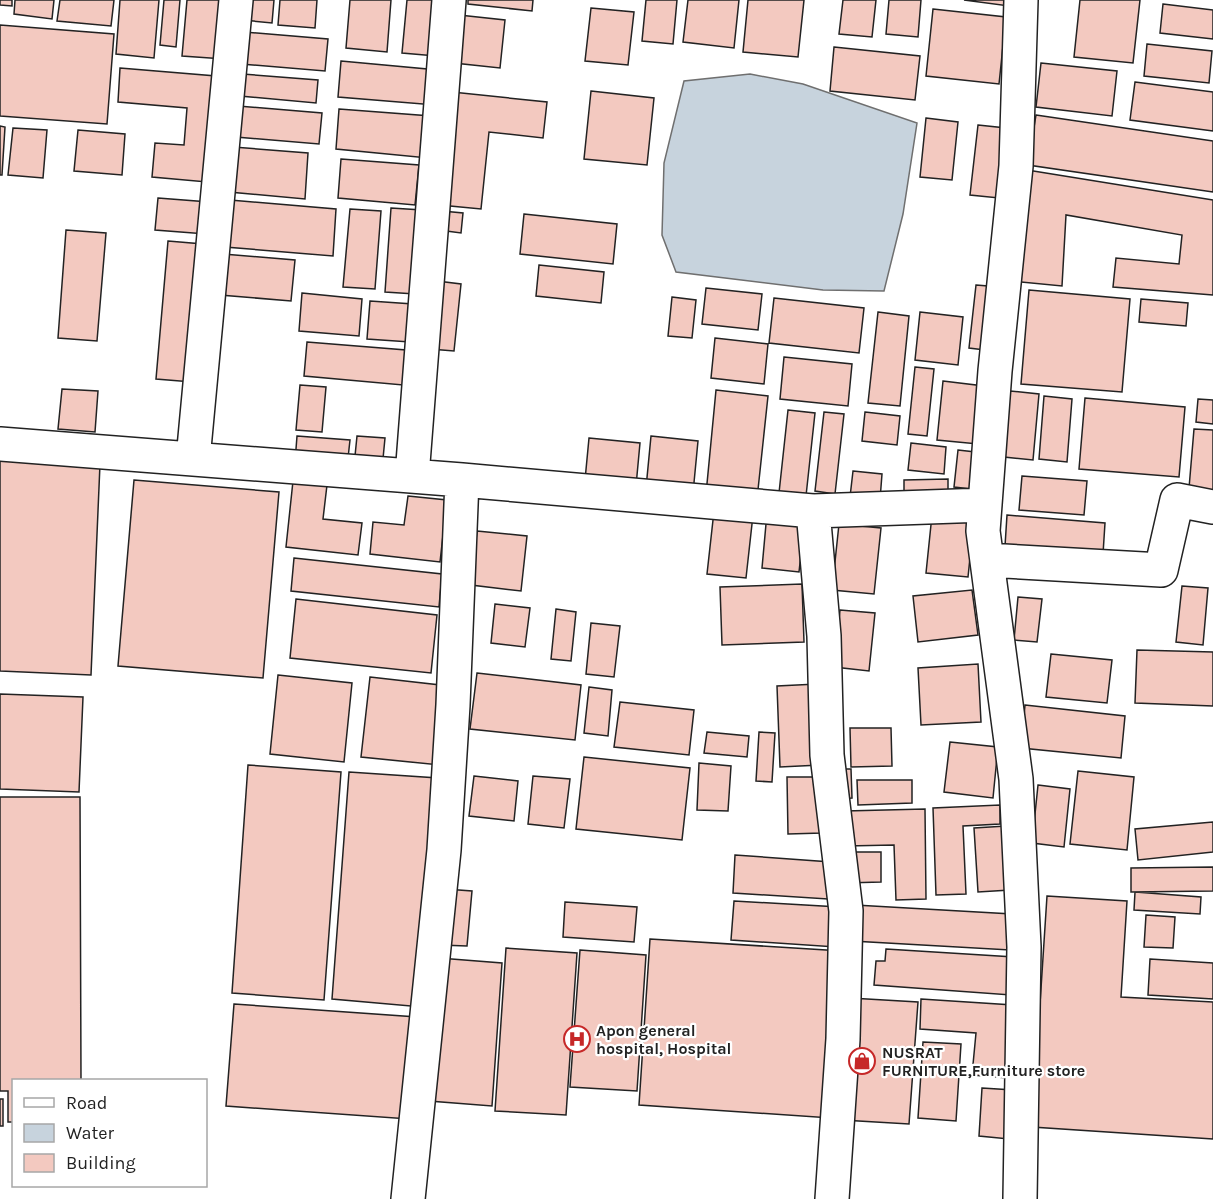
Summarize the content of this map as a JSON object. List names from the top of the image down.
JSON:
{
  "places": {
    "hospital": ["Apon general hospital, Hospital"],
    "shop": ["NUSRAT FURNITURE,Furniture store"]
  },
  "legend": ["Road", "Water", "Building"]
}
